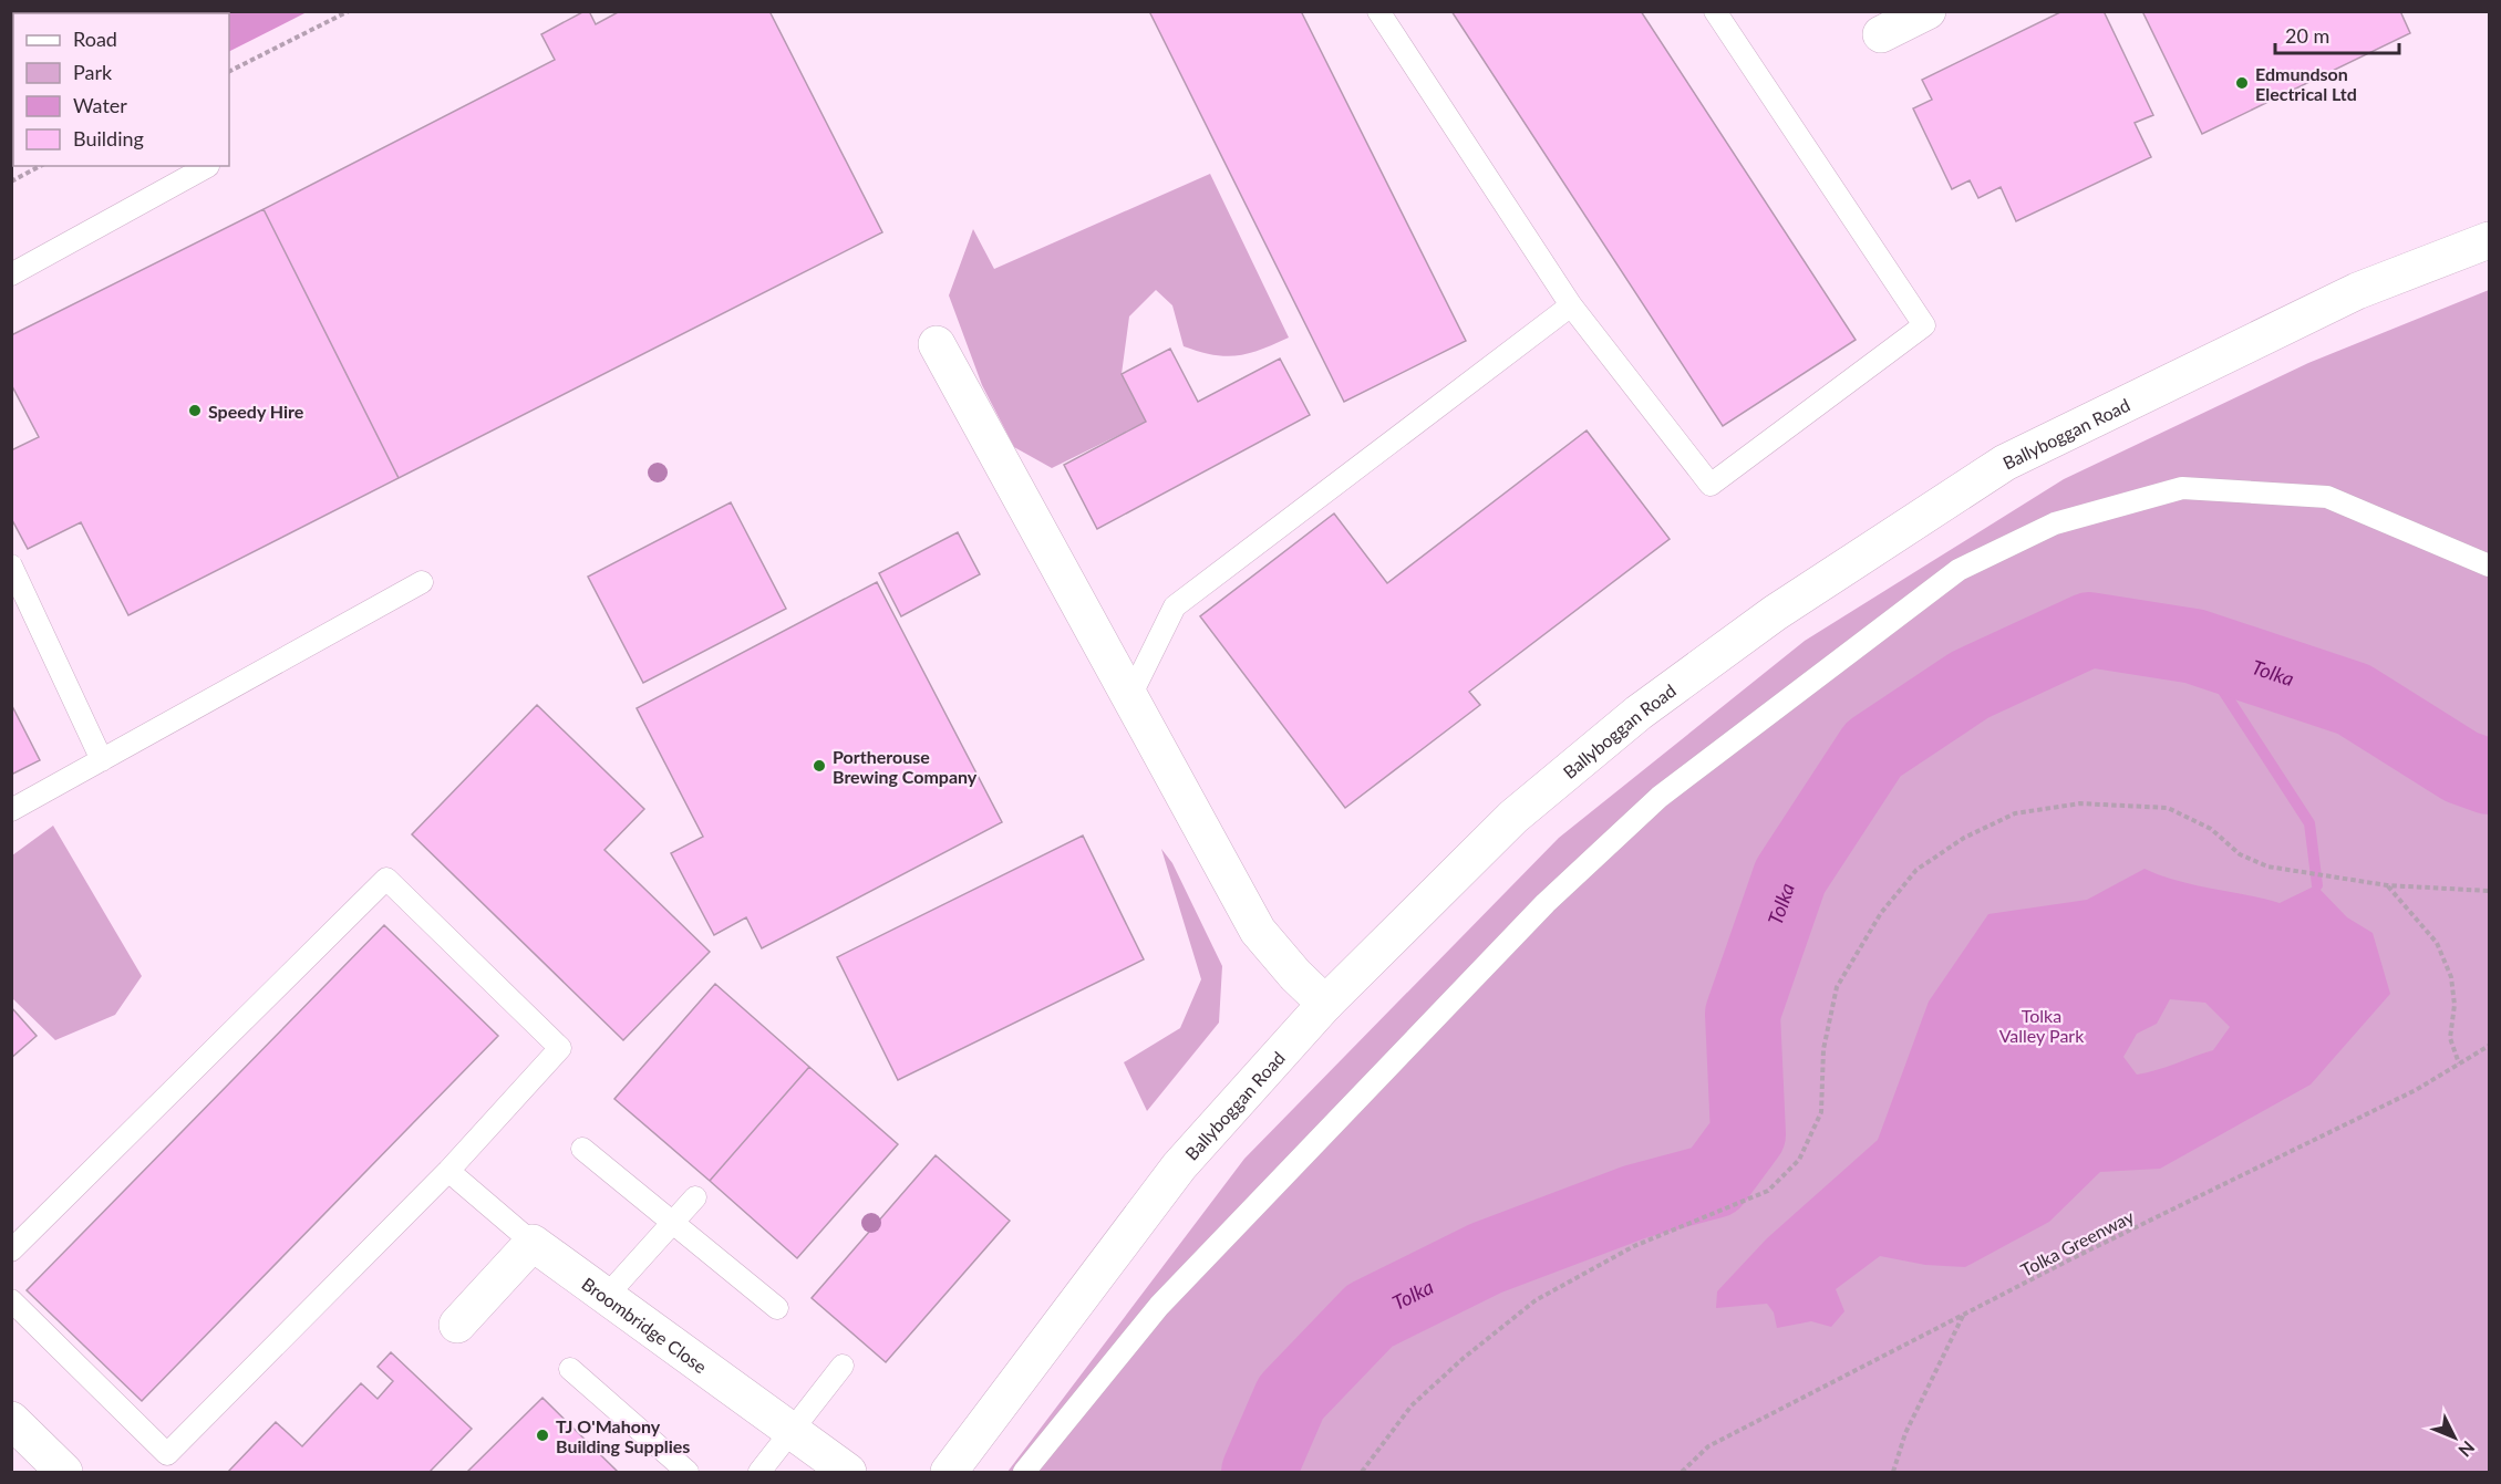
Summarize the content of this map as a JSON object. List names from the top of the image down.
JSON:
{
  "streets": {
    "street": ["Ballyboggan Road", "Broombridge Close"],
    "path": ["Tolka Greenway"]
  },
  "water": ["Tolka"],
  "parks": ["Tolka Valley Park"],
  "places": [
    "Edmundson Electrical Ltd",
    "Speedy Hire",
    "Portherouse Brewing Company",
    "TJ O'Mahony Building Supplies"
  ],
  "legend": [
    "Road",
    "Park",
    "Water",
    "Building"
  ],
  "scale_bar": "20 m",
  "north": "bottom right"
}
